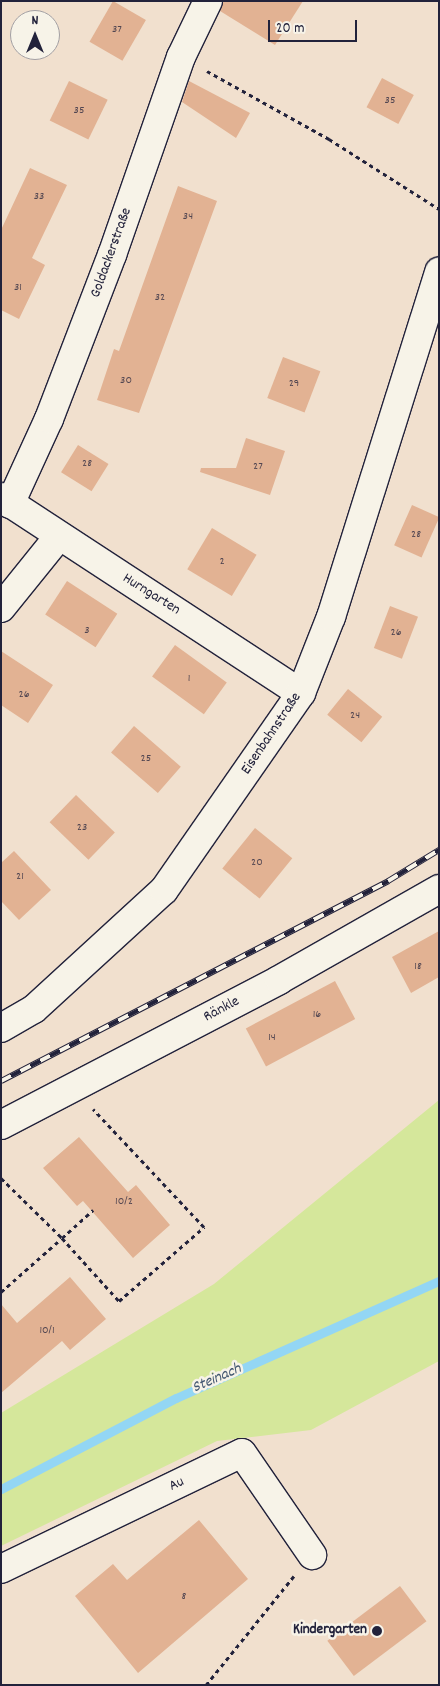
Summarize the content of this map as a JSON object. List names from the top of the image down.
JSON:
{
  "streets": {
    "street": [
      "Goldackerstraße",
      "Hurngarten",
      "Eisenbahnstraße",
      "Ränkle",
      "Au"
    ]
  },
  "crossings": [
    ["Goldackerstraße", "Hurngarten"],
    ["Hurngarten", "Eisenbahnstraße"]
  ],
  "water": ["Steinach"],
  "places": ["Kindergarten"],
  "house_numbers": [
    "37",
    "35",
    "35",
    "33",
    "34",
    "31",
    "32",
    "30",
    "29",
    "28",
    "27",
    "28",
    "2",
    "3",
    "26",
    "1",
    "26",
    "24",
    "25",
    "23",
    "20",
    "21",
    "18",
    "16",
    "14",
    "10/2",
    "10/1",
    "8"
  ],
  "scale_bar": "20 m",
  "north": "top"
}
